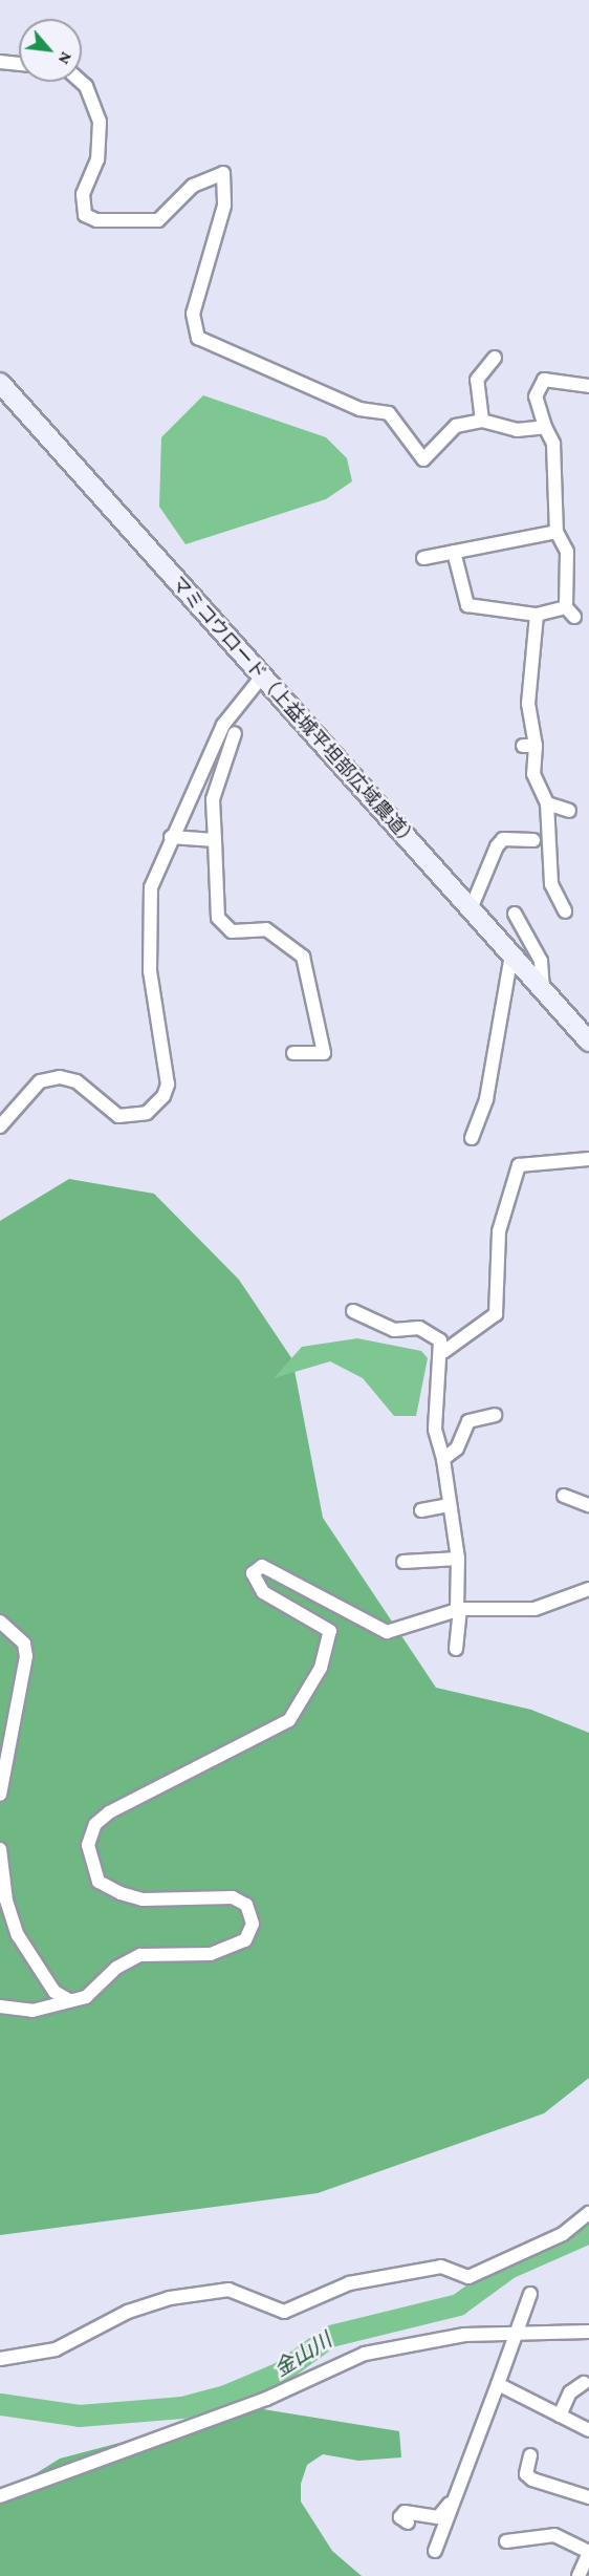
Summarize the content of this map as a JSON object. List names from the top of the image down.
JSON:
{
  "streets": {
    "street": ["マミコウロード（上益城平坦部広域農道）"]
  },
  "water": ["金山川"],
  "north": "bottom right"
}
